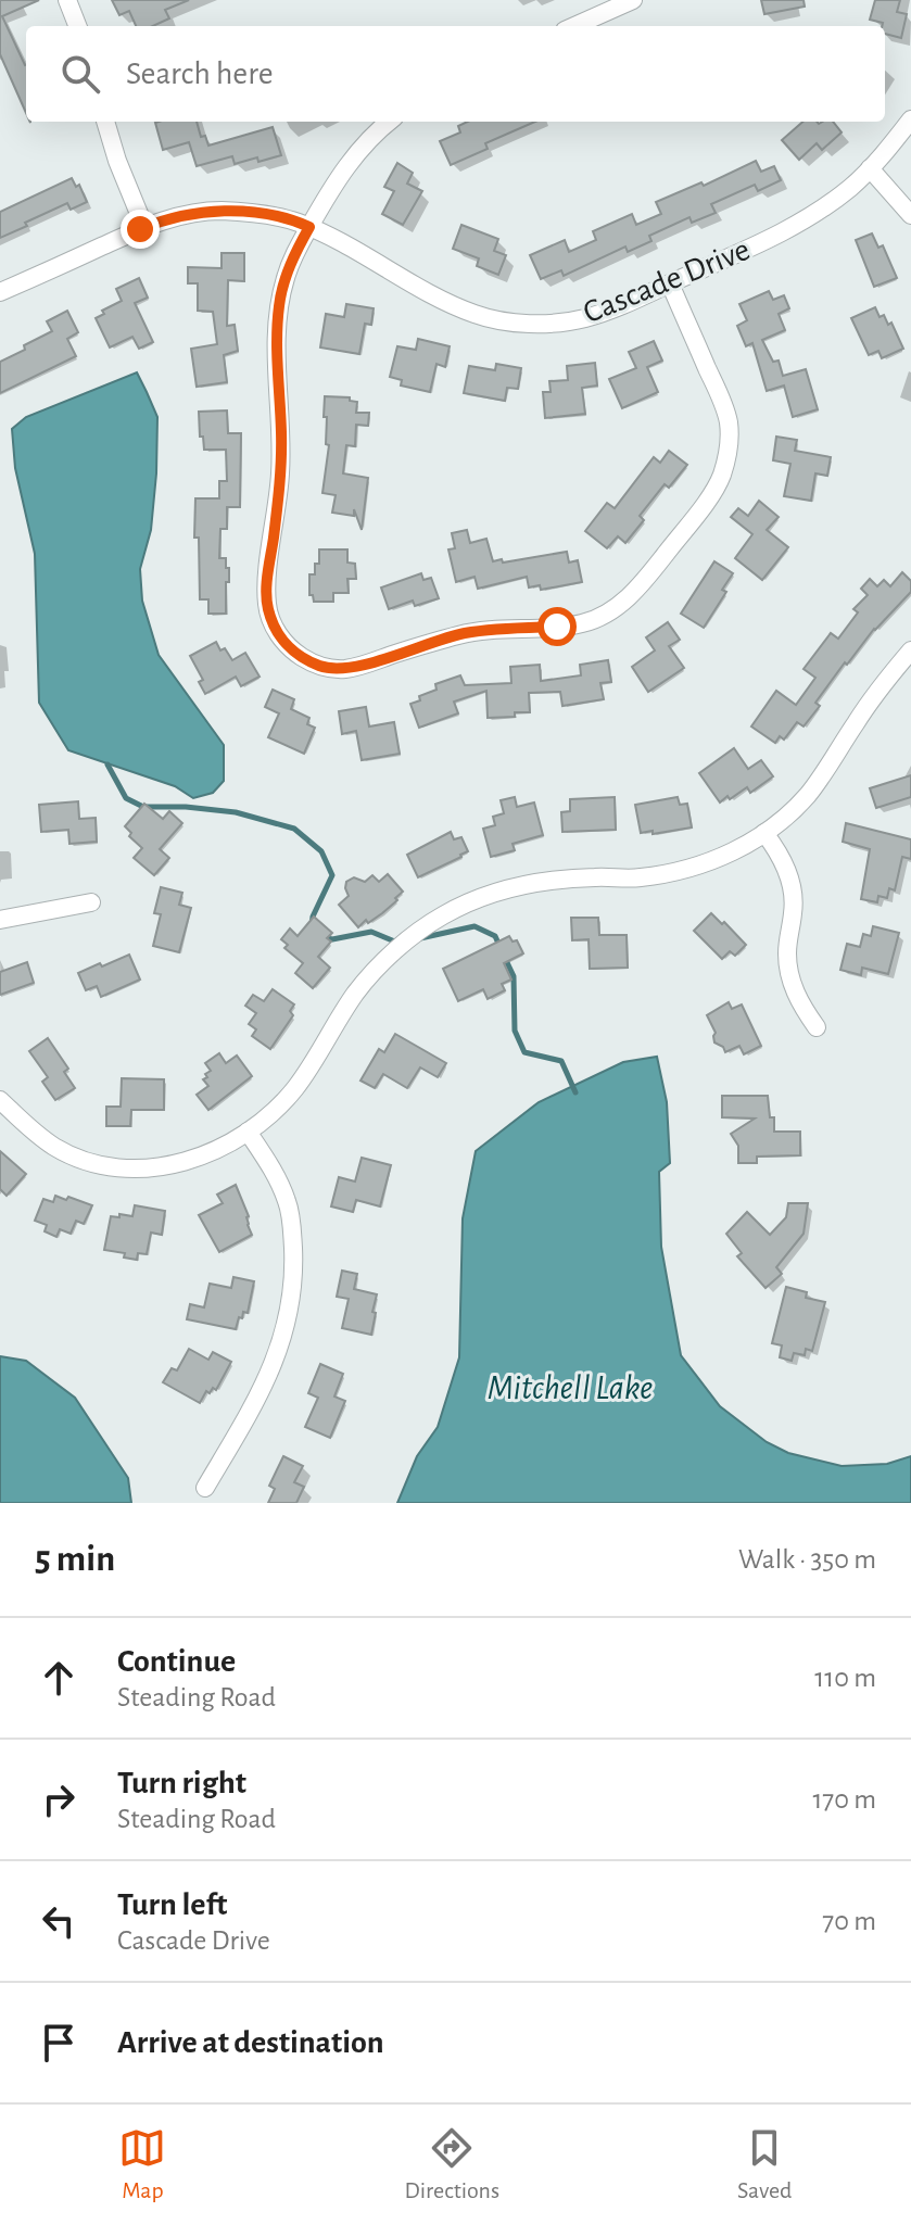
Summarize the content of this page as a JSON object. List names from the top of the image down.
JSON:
{
  "streets": {
    "street": ["Cascade Drive"]
  },
  "water": ["Mitchell Lake"],
  "page": {
    "search": "Search here",
    "heading": ["5 min", "Walk · 350 m"],
    "list": [
      ["Continue", "Steading Road", "110 m"],
      ["Turn right", "Steading Road", "170 m"],
      ["Turn left", "Cascade Drive", "70 m"],
      "Arrive at destination"
    ],
    "nav": ["Map", "Directions", "Saved"]
  }
}
